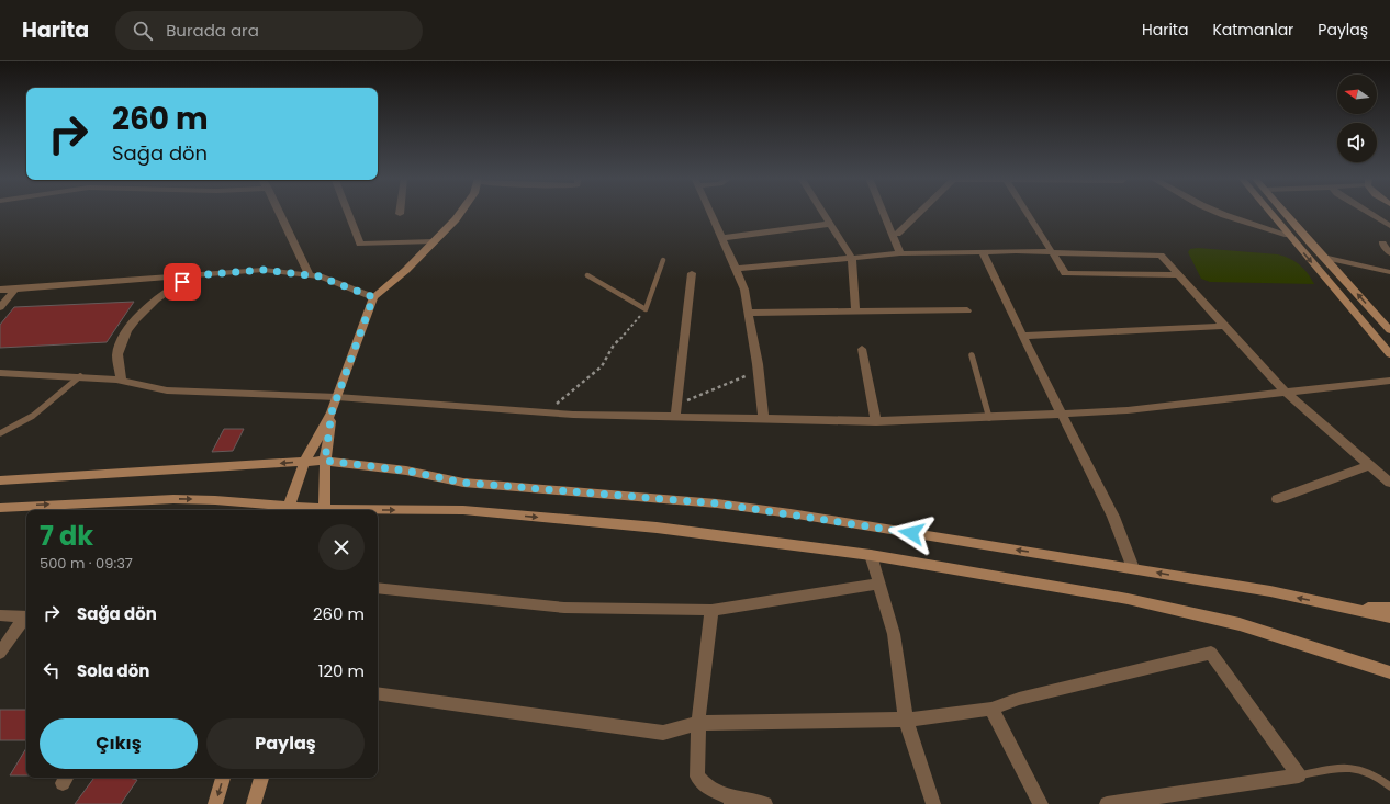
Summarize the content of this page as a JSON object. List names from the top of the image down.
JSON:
{
  "north": "left",
  "page": {
    "header": "Harita",
    "search": "Burada ara",
    "nav": ["Harita", "Katmanlar", "Paylaş"],
    "turn": ["260 m", "Sağa dön"],
    "heading": ["7 dk", "500 m · 09:37"],
    "list": [
      {
        "name": "Sağa dön",
        "value": "260 m"
      },
      {
        "name": "Sola dön",
        "value": "120 m"
      }
    ],
    "buttons": ["Çıkış", "Paylaş"]
  }
}
